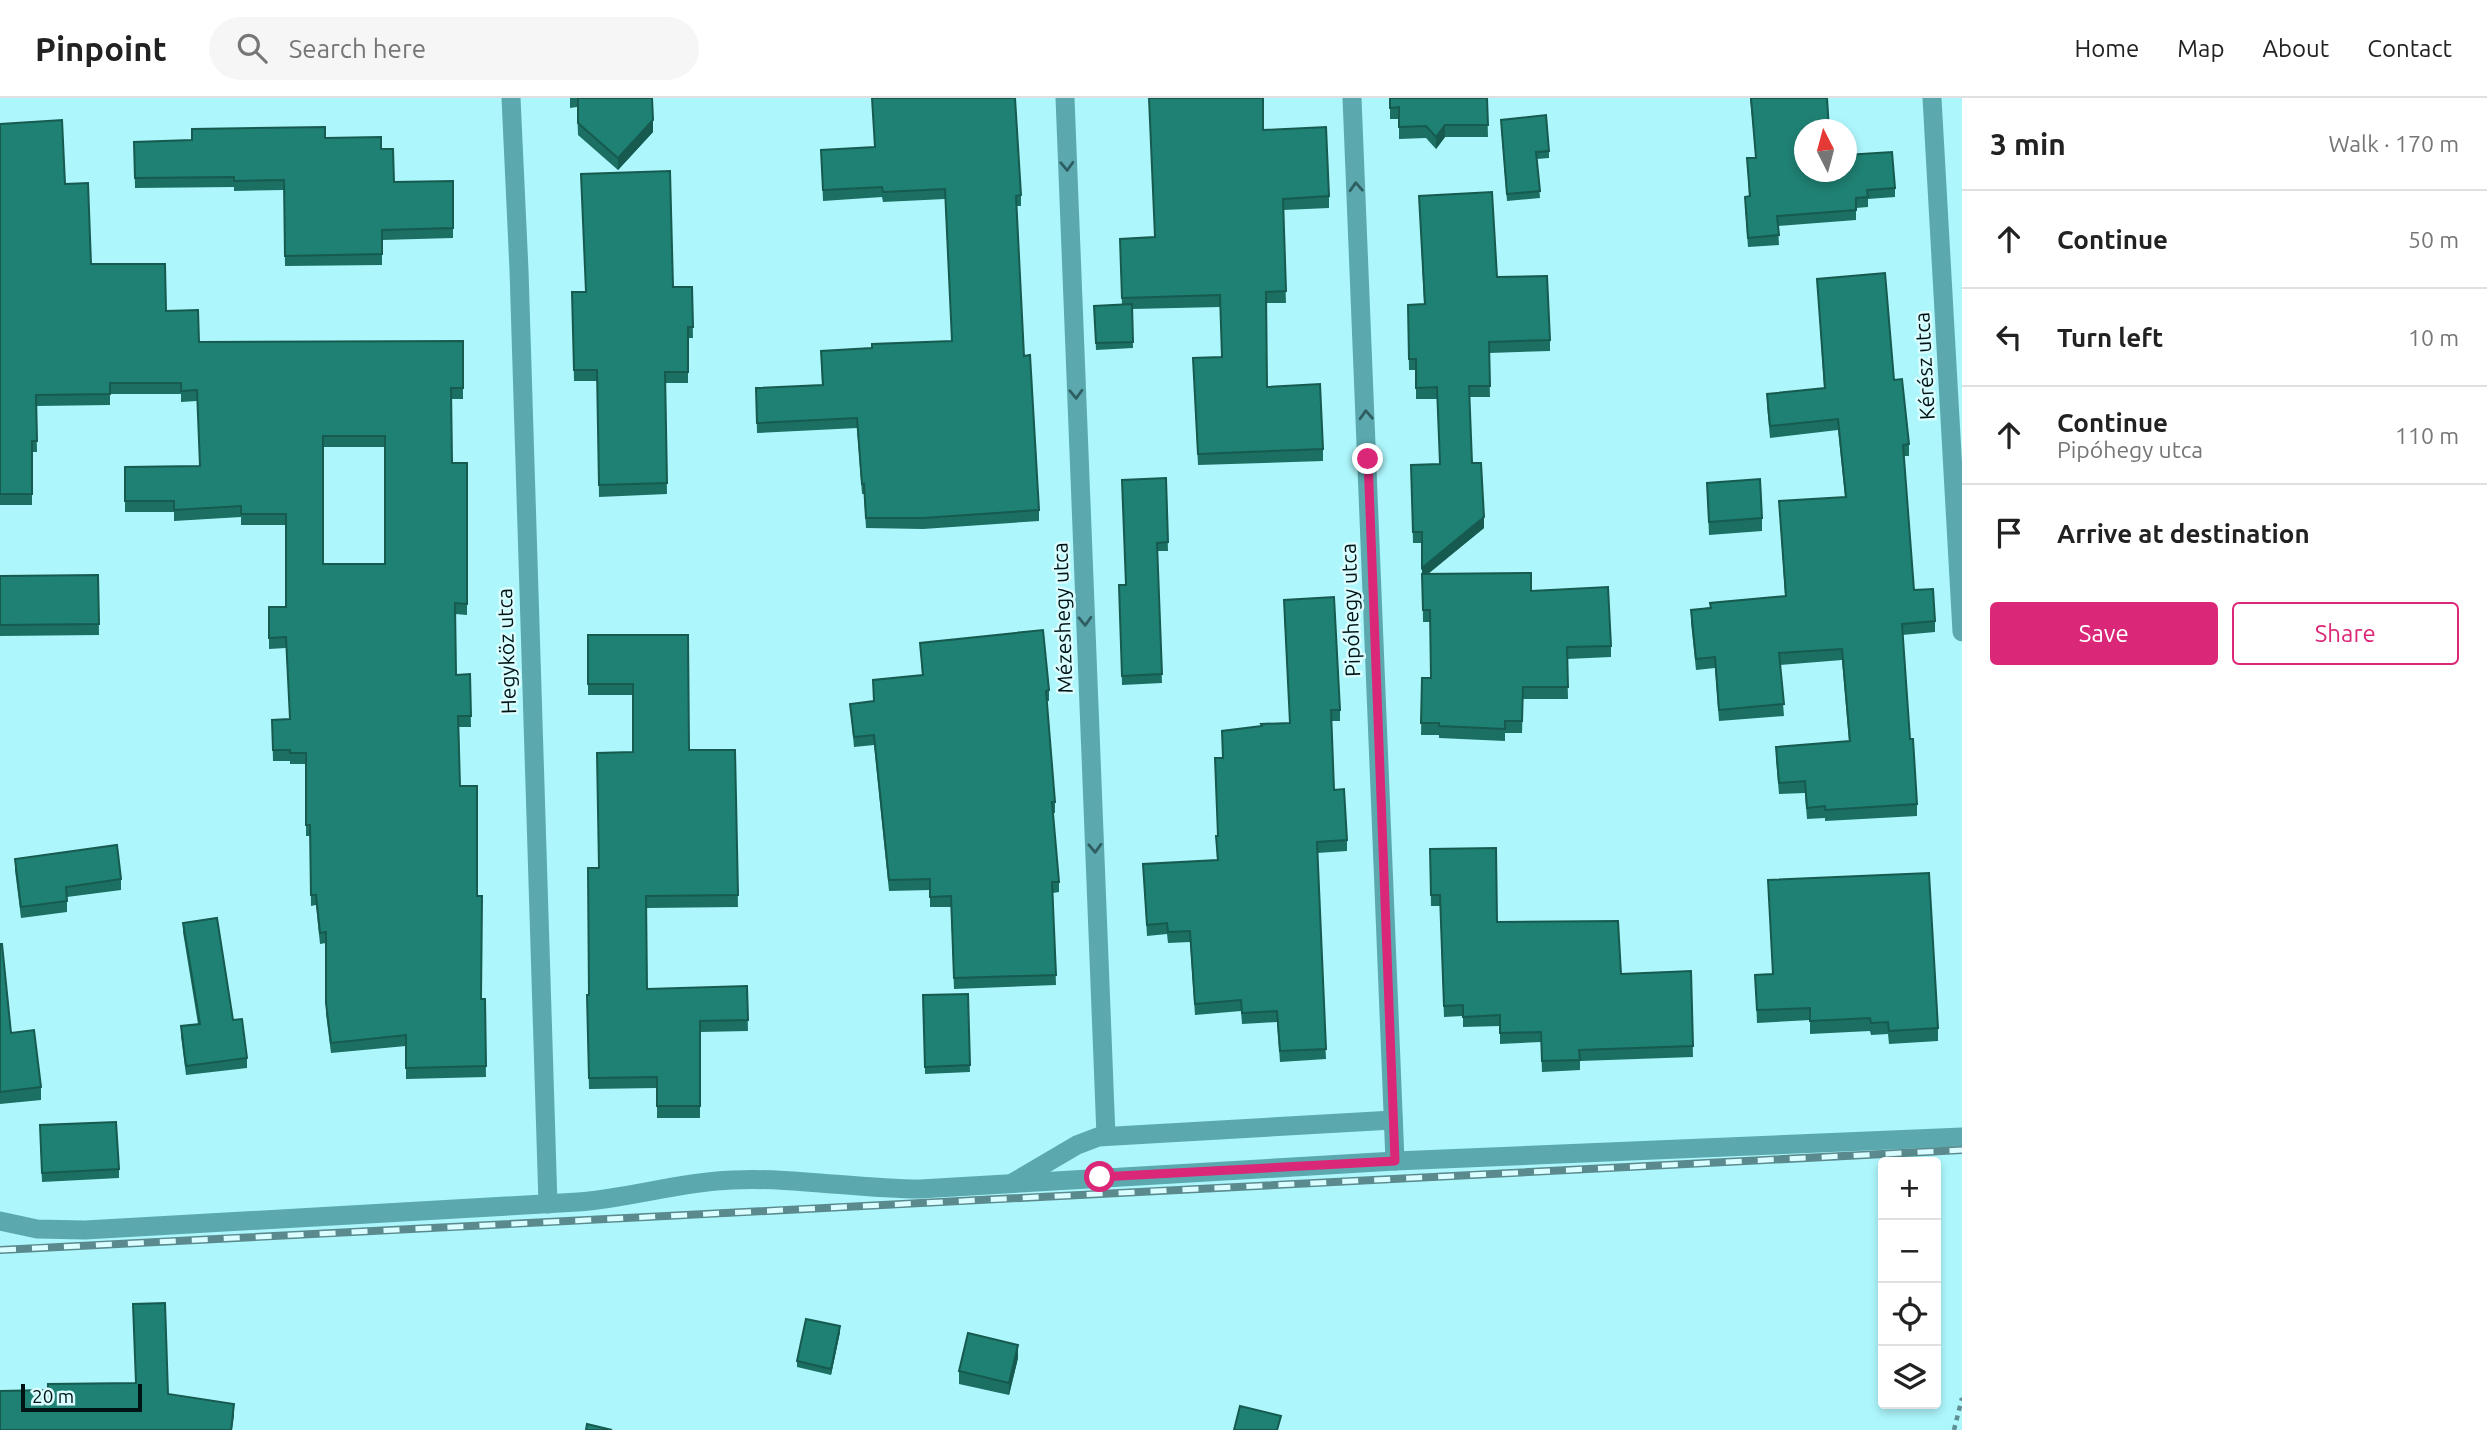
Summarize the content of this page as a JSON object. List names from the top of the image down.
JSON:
{
  "streets": {
    "street": [
      "Kérész utca",
      "Pipóhegy utca",
      "Mézeshegy utca",
      "Hegyköz utca"
    ]
  },
  "one_way": ["Pipóhegy utca", "Mézeshegy utca"],
  "scale_bar": "20 m",
  "north": "top",
  "page": {
    "header": "Pinpoint",
    "search": "Search here",
    "nav": [
      "Home",
      "Map",
      "About",
      "Contact"
    ],
    "heading": ["3 min", "Walk · 170 m"],
    "list": [
      ["Continue", "50 m"],
      ["Turn left", "10 m"],
      ["Continue", "Pipóhegy utca", "110 m"],
      "Arrive at destination"
    ],
    "buttons": ["Save", "Share"],
    "map_buttons": ["+", "−"],
    "scale": "20 m"
  }
}
